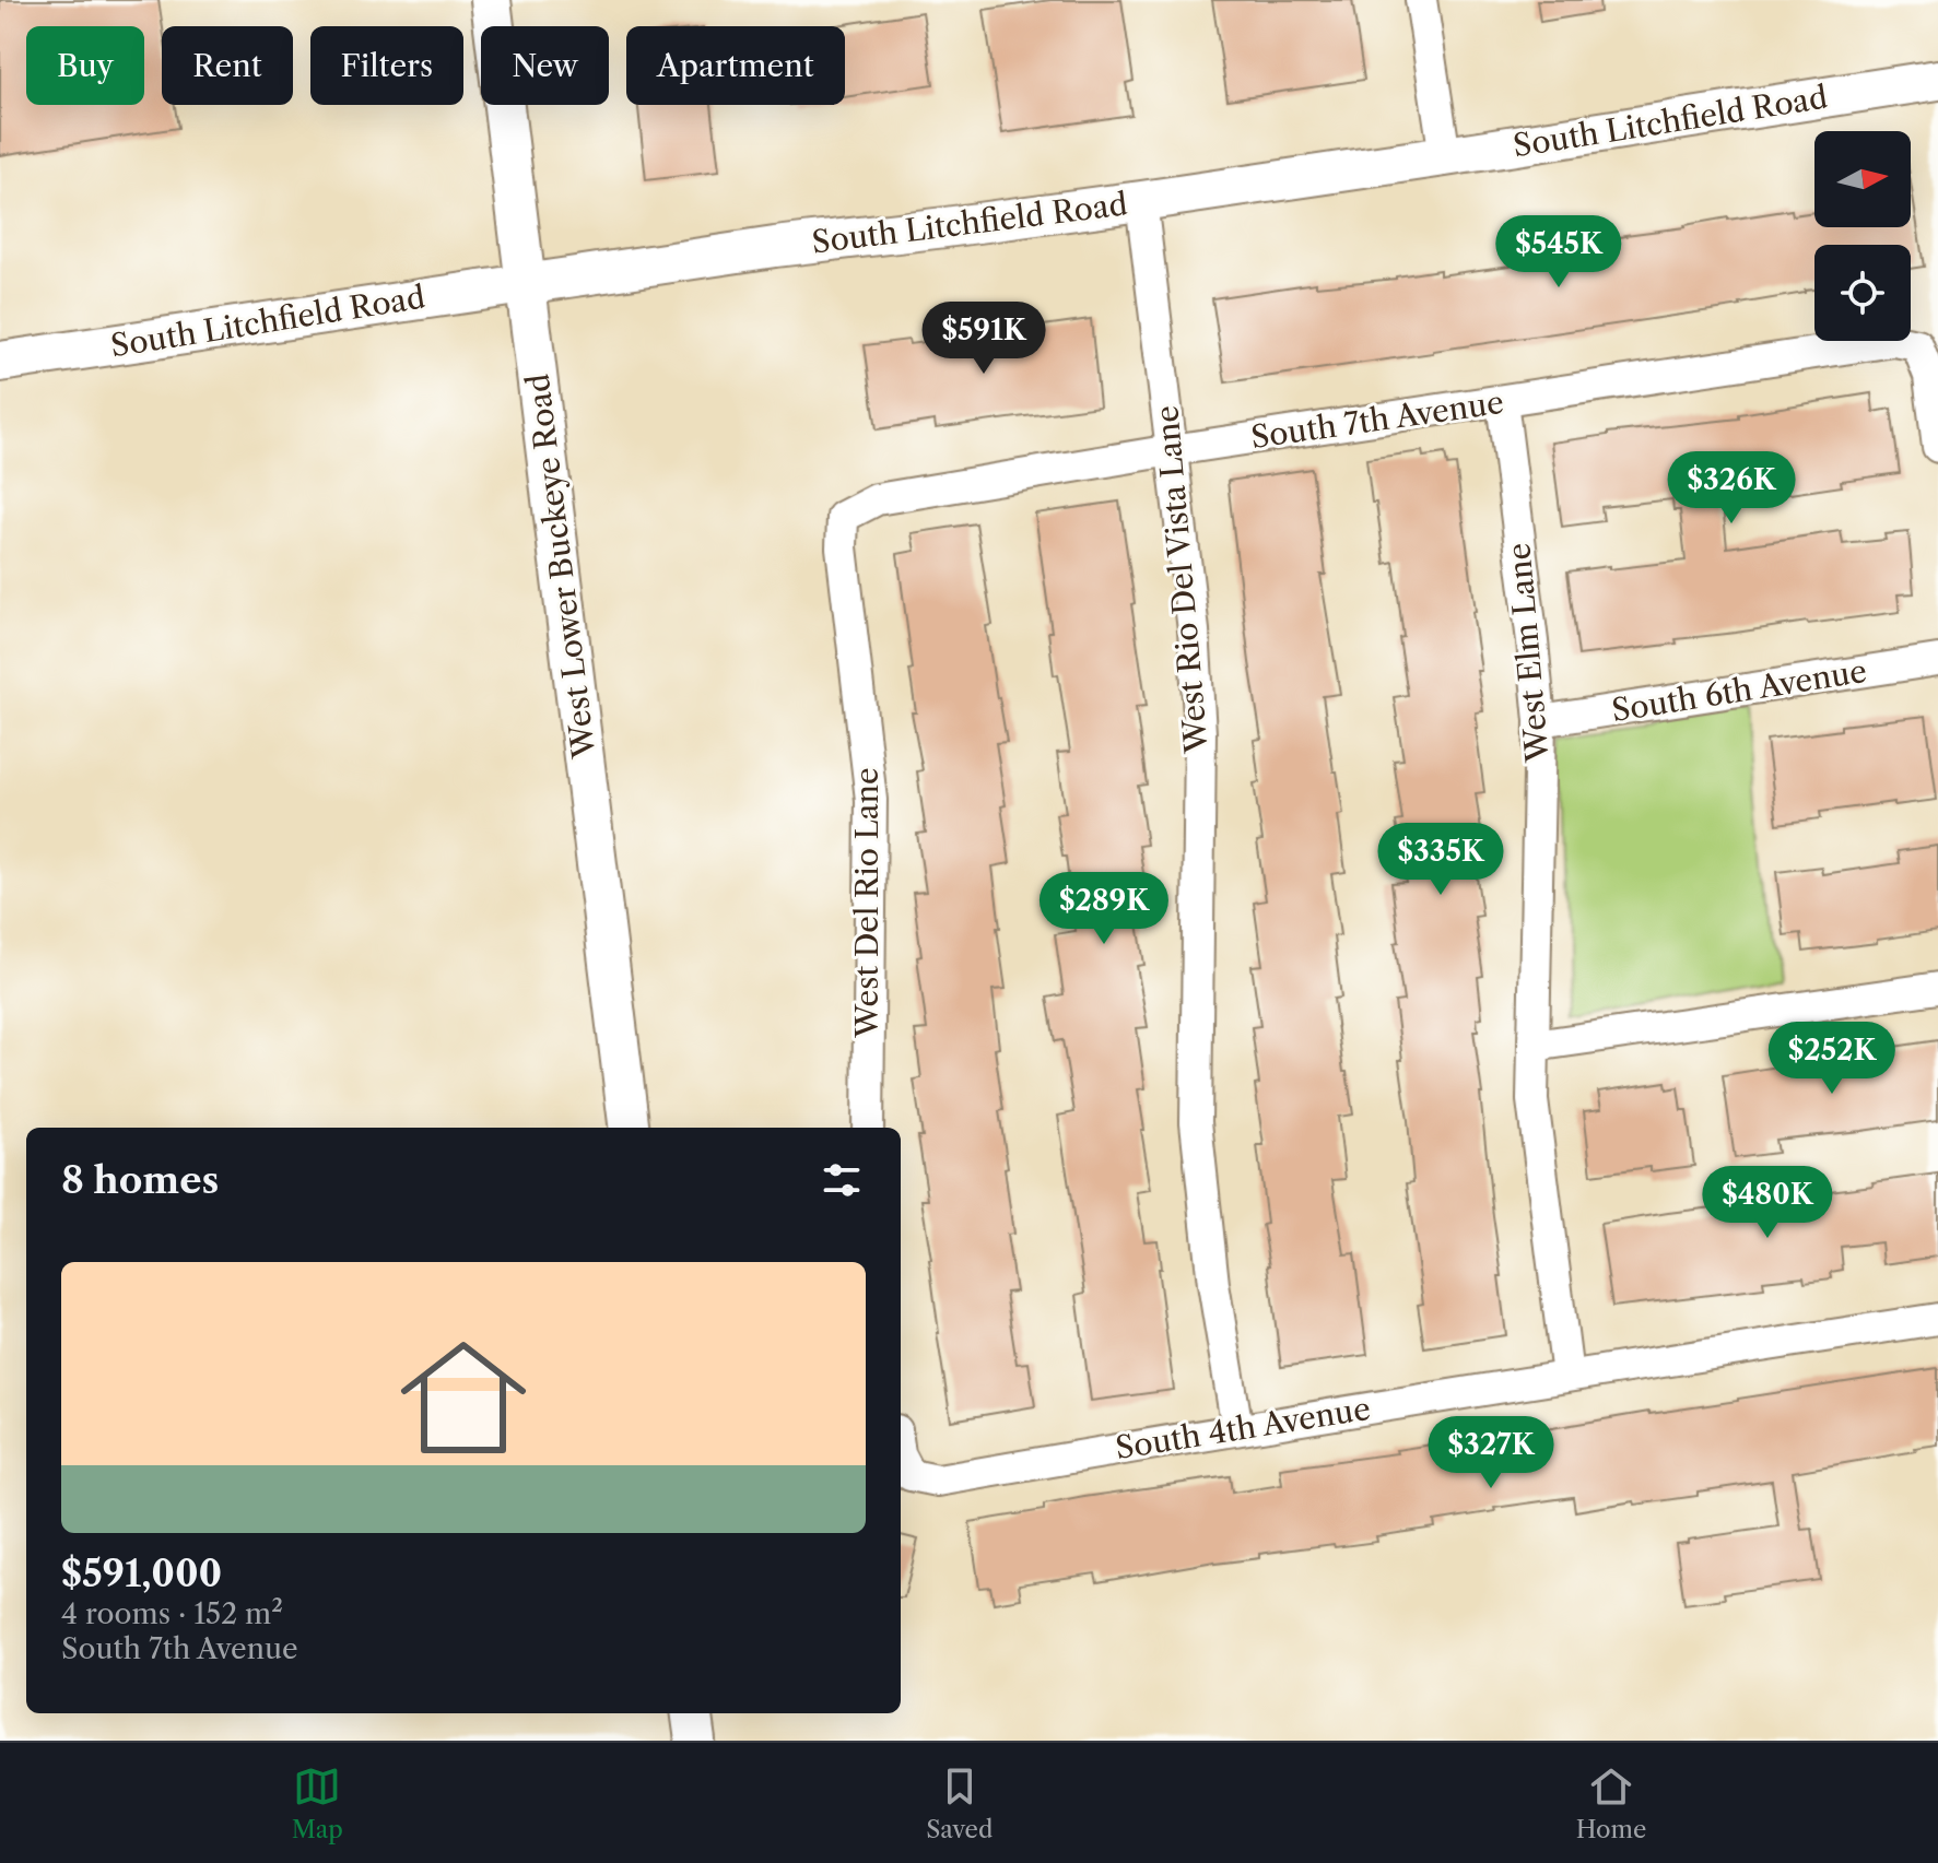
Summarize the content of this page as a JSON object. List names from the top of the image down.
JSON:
{
  "streets": {
    "main road": ["South Litchfield Road", "West Lower Buckeye Road"],
    "street": [
      "South 7th Avenue",
      "West Rio Del Vista Lane",
      "West Elm Lane",
      "South 6th Avenue",
      "West Del Rio Lane",
      "South 4th Avenue"
    ]
  },
  "crossings": [
    ["South Litchfield Road", "West Lower Buckeye Road"],
    ["South Litchfield Road", "West Rio Del Vista Lane"],
    ["South 7th Avenue", "West Rio Del Vista Lane"],
    ["South 7th Avenue", "West Elm Lane"],
    ["South 7th Avenue", "West Del Rio Lane"],
    ["West Rio Del Vista Lane", "South 4th Avenue"],
    ["West Elm Lane", "South 6th Avenue"],
    ["West Elm Lane", "South 4th Avenue"]
  ],
  "north": "right",
  "page": {
    "chip": [
      "Buy",
      "Rent",
      "Filters",
      "New",
      "Apartment"
    ],
    "price": [
      "$545K",
      "$591K",
      "$326K",
      "$335K",
      "$289K",
      "$252K",
      "$480K",
      "$327K"
    ],
    "heading": "8 homes",
    "list": [
      {
        "name": "$591,000",
        "note": "4 rooms · 152 m² · South 7th Avenue"
      }
    ],
    "tabs": ["Map", "Saved", "Home"]
  }
}
